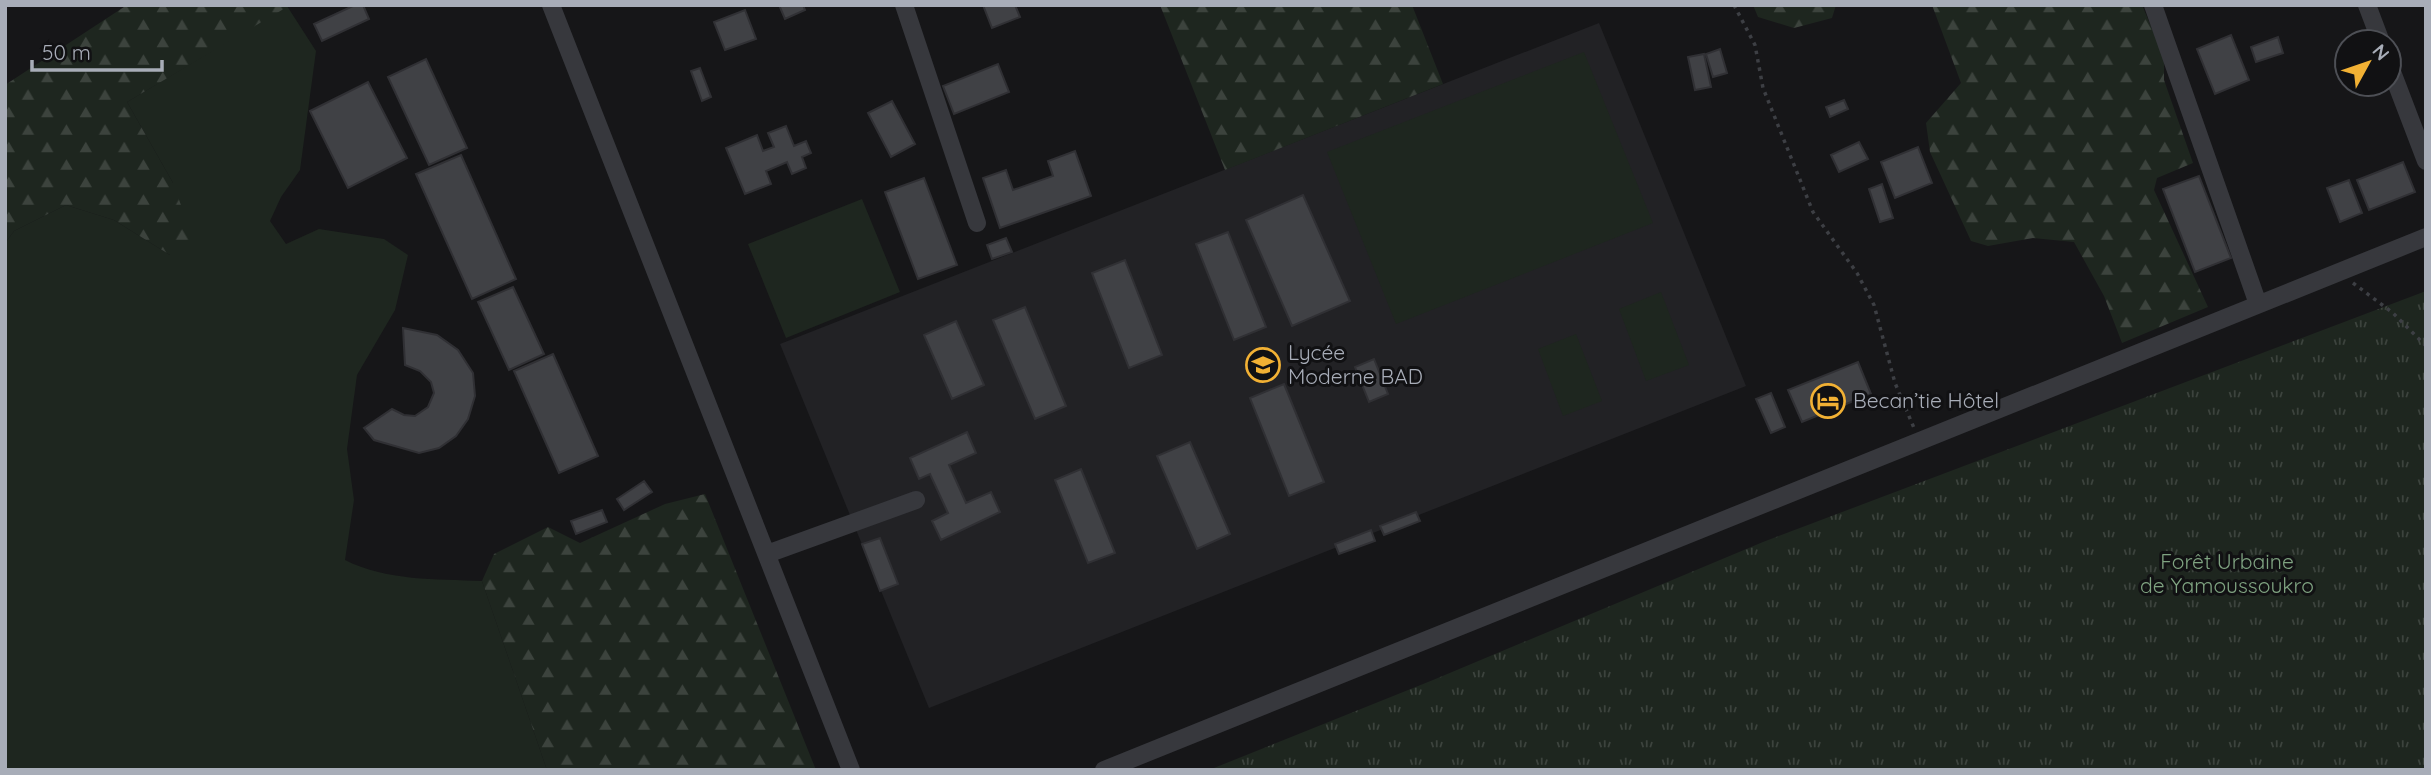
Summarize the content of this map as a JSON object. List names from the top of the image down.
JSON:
{
  "parks": ["Forêt Urbaine de Yamoussoukro"],
  "places": {
    "school or university": ["Lycée Moderne BAD"],
    "hotel": ["Becan’tie Hôtel"]
  },
  "scale_bar": "50 m",
  "north": "top right"
}
